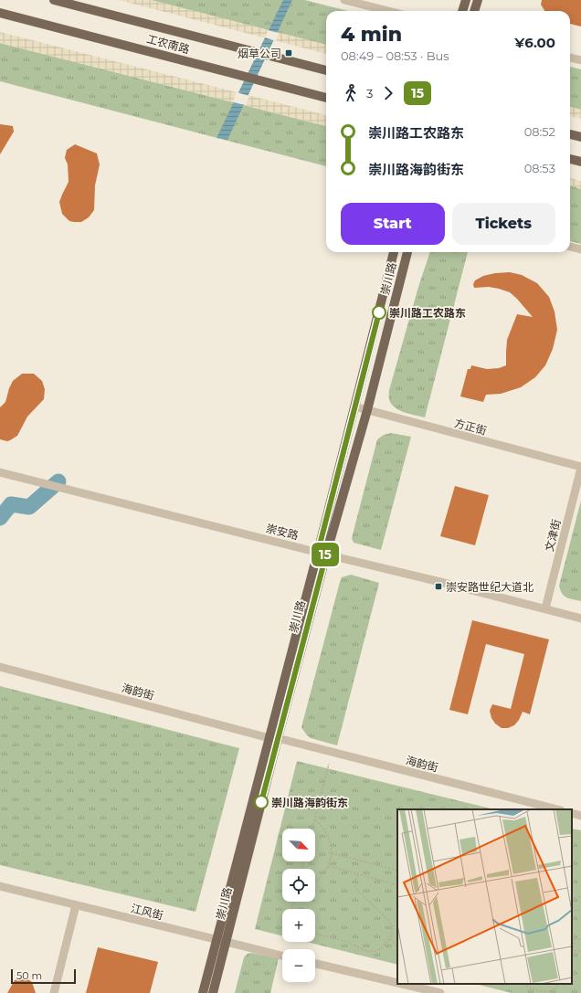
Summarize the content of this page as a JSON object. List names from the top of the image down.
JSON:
{
  "streets": {
    "main road": ["工农南路", "崇川路"],
    "street": [
      "方正街",
      "崇安路",
      "文津街",
      "海韵街",
      "江风街"
    ]
  },
  "crossings": [
    ["崇川路", "方正街"],
    ["崇川路", "崇安路"],
    ["崇川路", "海韵街"],
    ["崇川路", "江风街"],
    ["方正街", "文津街"],
    ["崇安路", "文津街"]
  ],
  "places": {
    "transit": ["烟草公司", "崇安路世纪大道北"],
    "other": ["崇川路工农路东", "崇川路海韵街东"]
  },
  "lines": ["bus line 15"],
  "scale_bar": "50 m",
  "north": "bottom right",
  "page": {
    "on_map": "15",
    "heading": ["4 min", "08:49 – 08:53 · Bus", "¥6.00"],
    "legs": ["3", "15"],
    "list": [
      {
        "name": "崇川路工农路东",
        "value": "08:52"
      },
      {
        "name": "崇川路海韵街东",
        "value": "08:53"
      }
    ],
    "buttons": ["Start", "Tickets"],
    "map_buttons": ["+", "−"],
    "scale": "50 m"
  }
}
